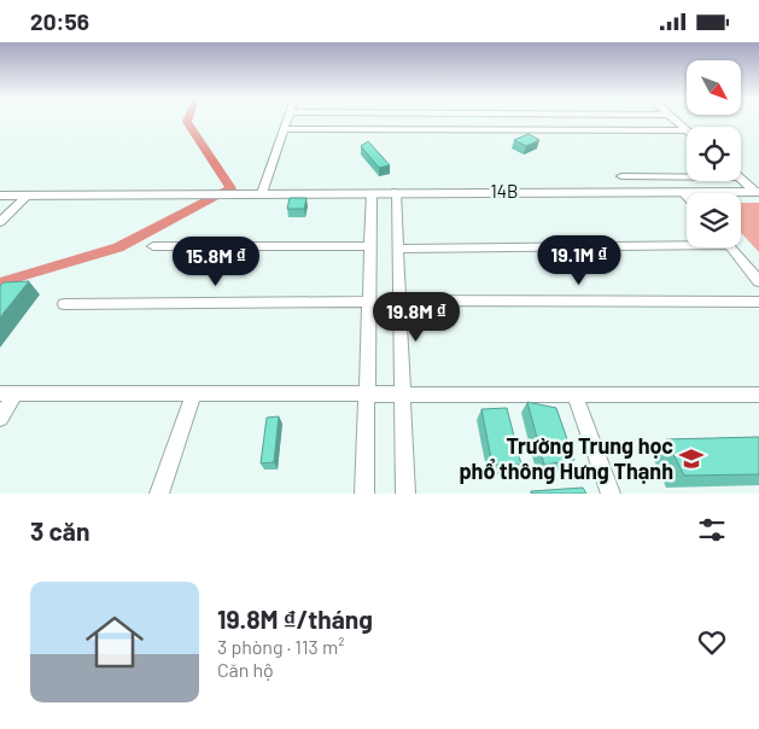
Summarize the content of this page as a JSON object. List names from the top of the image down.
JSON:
{
  "streets": {
    "street": ["14B"]
  },
  "places": {
    "school or university": ["Trường Trung học phổ thông Hưng Thạnh"]
  },
  "north": "bottom right",
  "page": {
    "status": "20:56",
    "price": ["19.1M ₫", "15.8M ₫", "19.8M ₫"],
    "heading": "3 căn",
    "list": [
      {
        "name": "19.8M ₫/tháng",
        "note": "3 phòng · 113 m² · Căn hộ"
      }
    ]
  }
}
